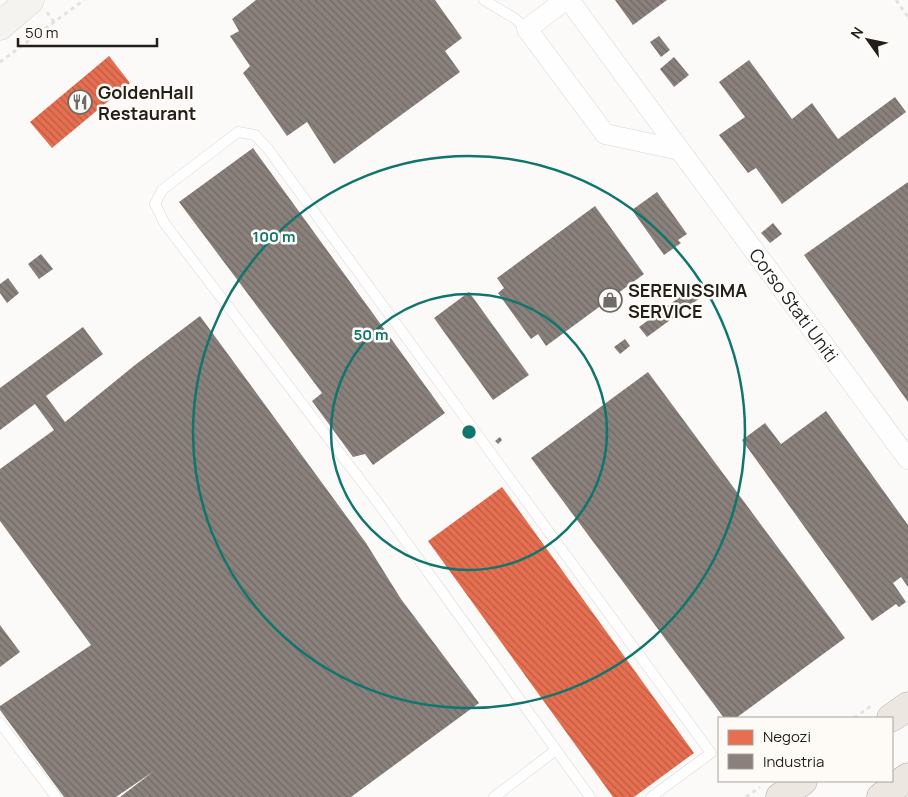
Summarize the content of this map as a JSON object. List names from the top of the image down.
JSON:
{
  "streets": {
    "street": ["Corso Stati Uniti"]
  },
  "places": {
    "restaurant": ["GoldenHall Restaurant"],
    "shop": ["SERENISSIMA SERVICE"]
  },
  "legend": ["Negozi", "Industria"],
  "scale_bar": "50 m",
  "north": "top left",
  "rings": ["100 m", "50 m"]
}
